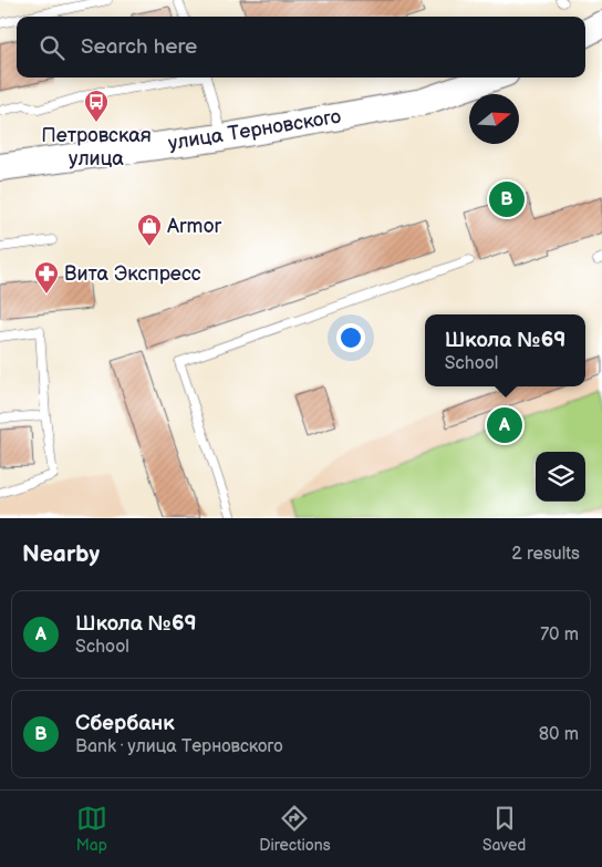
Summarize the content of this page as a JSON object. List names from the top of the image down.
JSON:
{
  "streets": {
    "main road": ["улица Терновского"]
  },
  "places": {
    "bus stop": ["Петровская улица"],
    "shop": ["Armor"],
    "pharmacy": ["Вита Экспресс"]
  },
  "north": "right",
  "page": {
    "search": "Search here",
    "pins": ["B", "A"],
    "popup": ["Школа №69", "School"],
    "heading": ["Nearby", "2 results"],
    "list": [
      {
        "mark": "A",
        "name": "Школа №69",
        "note": "School",
        "value": "70 m"
      },
      {
        "mark": "B",
        "name": "Сбербанк",
        "note": "Bank · улица Терновского",
        "value": "80 m"
      }
    ],
    "nav": ["Map", "Directions", "Saved"]
  }
}
